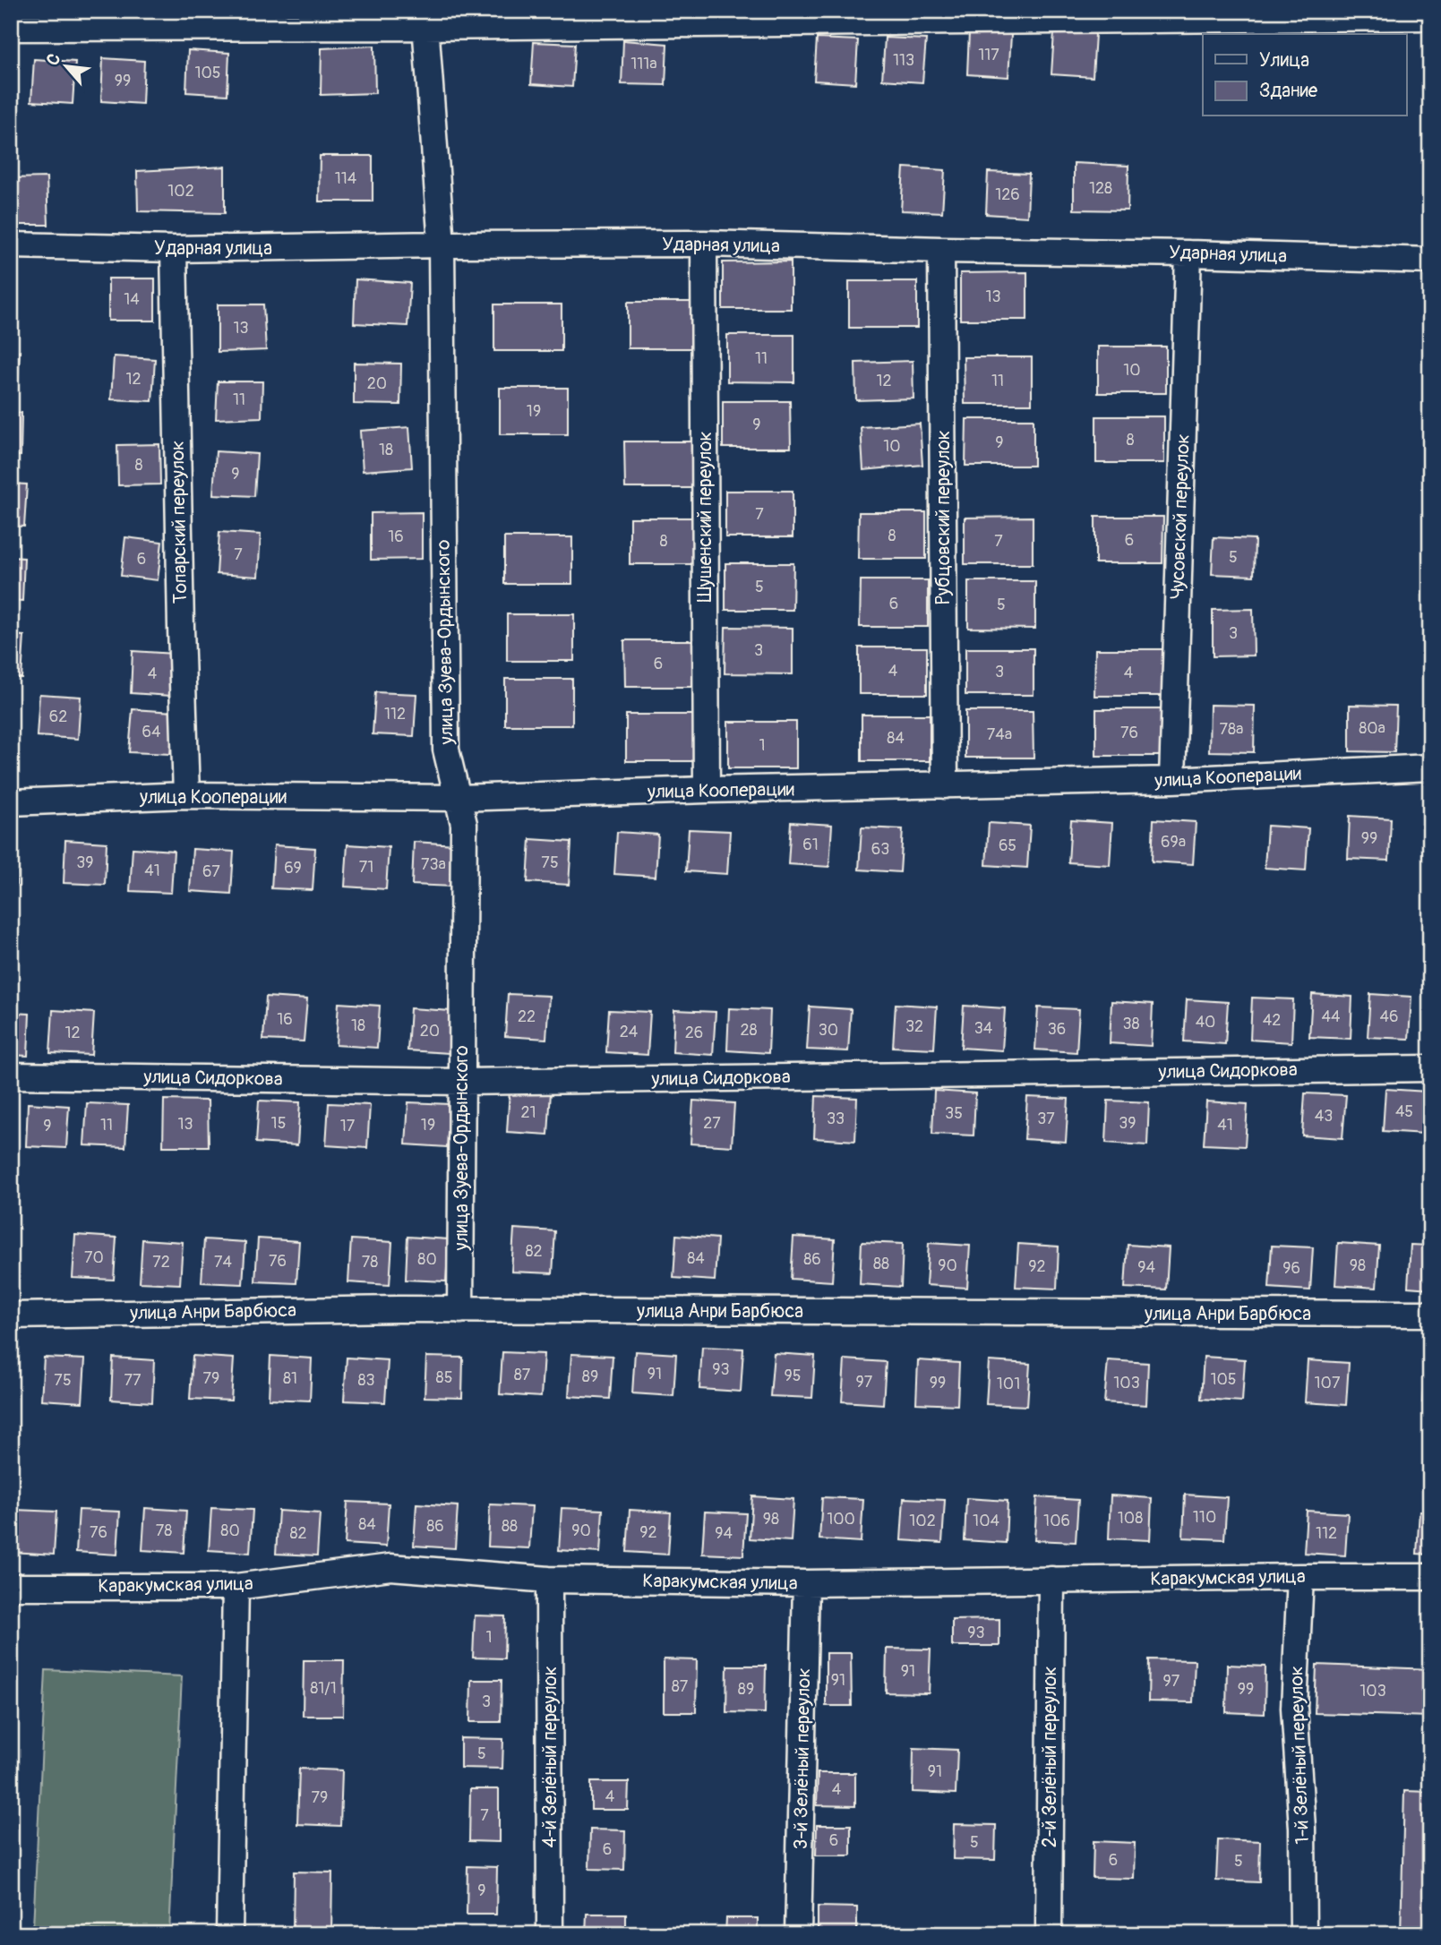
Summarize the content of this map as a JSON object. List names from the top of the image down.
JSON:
{
  "streets": {
    "street": [
      "Ударная улица",
      "Шушенский переулок",
      "Чусовской переулок",
      "Рубцовский переулок",
      "Топарский переулок",
      "улица Зуева-Ордынского",
      "улица Кооперации",
      "улица Сидоркова",
      "улица Анри Барбюса",
      "Каракумская улица",
      "1-й Зелёный переулок",
      "4-й Зелёный переулок",
      "2-й Зелёный переулок",
      "3-й Зелёный переулок"
    ]
  },
  "crossings": [
    ["Ударная улица", "Шушенский переулок"],
    ["Ударная улица", "Чусовской переулок"],
    ["Ударная улица", "Рубцовский переулок"],
    ["Ударная улица", "Топарский переулок"],
    ["Ударная улица", "улица Зуева-Ордынского"],
    ["Шушенский переулок", "улица Кооперации"],
    ["Чусовской переулок", "улица Кооперации"],
    ["Рубцовский переулок", "улица Кооперации"],
    ["Топарский переулок", "улица Кооперации"],
    ["улица Зуева-Ордынского", "улица Кооперации"],
    ["улица Зуева-Ордынского", "улица Сидоркова"],
    ["улица Зуева-Ордынского", "улица Анри Барбюса"],
    ["Каракумская улица", "1-й Зелёный переулок"],
    ["Каракумская улица", "4-й Зелёный переулок"],
    ["Каракумская улица", "2-й Зелёный переулок"],
    ["Каракумская улица", "3-й Зелёный переулок"]
  ],
  "house_numbers": [
    "117",
    "113",
    "111а",
    "105",
    "99",
    "114",
    "128",
    "102",
    "126",
    "13",
    "14",
    "13",
    "11",
    "10",
    "12",
    "12",
    "11",
    "20",
    "11",
    "19",
    "9",
    "8",
    "9",
    "10",
    "18",
    "8",
    "9",
    "7",
    "8",
    "16",
    "6",
    "8",
    "7",
    "7",
    "5",
    "6",
    "5",
    "6",
    "5",
    "3",
    "3",
    "6",
    "4",
    "3",
    "4",
    "4",
    "112",
    "62",
    "80а",
    "78а",
    "64",
    "76",
    "74а",
    "84",
    "1",
    "99",
    "69а",
    "61",
    "65",
    "63",
    "39",
    "75",
    "73а",
    "71",
    "69",
    "41",
    "67",
    "22",
    "44",
    "46",
    "16",
    "42",
    "40",
    "38",
    "18",
    "32",
    "34",
    "36",
    "28",
    "30",
    "20",
    "24",
    "12",
    "26",
    "45",
    "21",
    "35",
    "43",
    "33",
    "37",
    "15",
    "27",
    "39",
    "13",
    "11",
    "19",
    "41",
    "9",
    "17",
    "82",
    "70",
    "84",
    "80",
    "86",
    "76",
    "72",
    "74",
    "78",
    "88",
    "90",
    "98",
    "92",
    "94",
    "96",
    "93",
    "91",
    "87",
    "95",
    "89",
    "85",
    "79",
    "81",
    "105",
    "75",
    "77",
    "83",
    "97",
    "99",
    "103",
    "107",
    "101",
    "110",
    "108",
    "98",
    "100",
    "102",
    "104",
    "106",
    "84",
    "86",
    "88",
    "78",
    "80",
    "90",
    "76",
    "92",
    "82",
    "94",
    "112",
    "93",
    "1",
    "91",
    "91",
    "97",
    "87",
    "81/1",
    "89",
    "99",
    "103",
    "3",
    "5",
    "91",
    "4",
    "4",
    "79",
    "7",
    "6",
    "5",
    "6",
    "6",
    "5",
    "9"
  ],
  "legend": ["Улица", "Здание"],
  "north": "top left"
}
